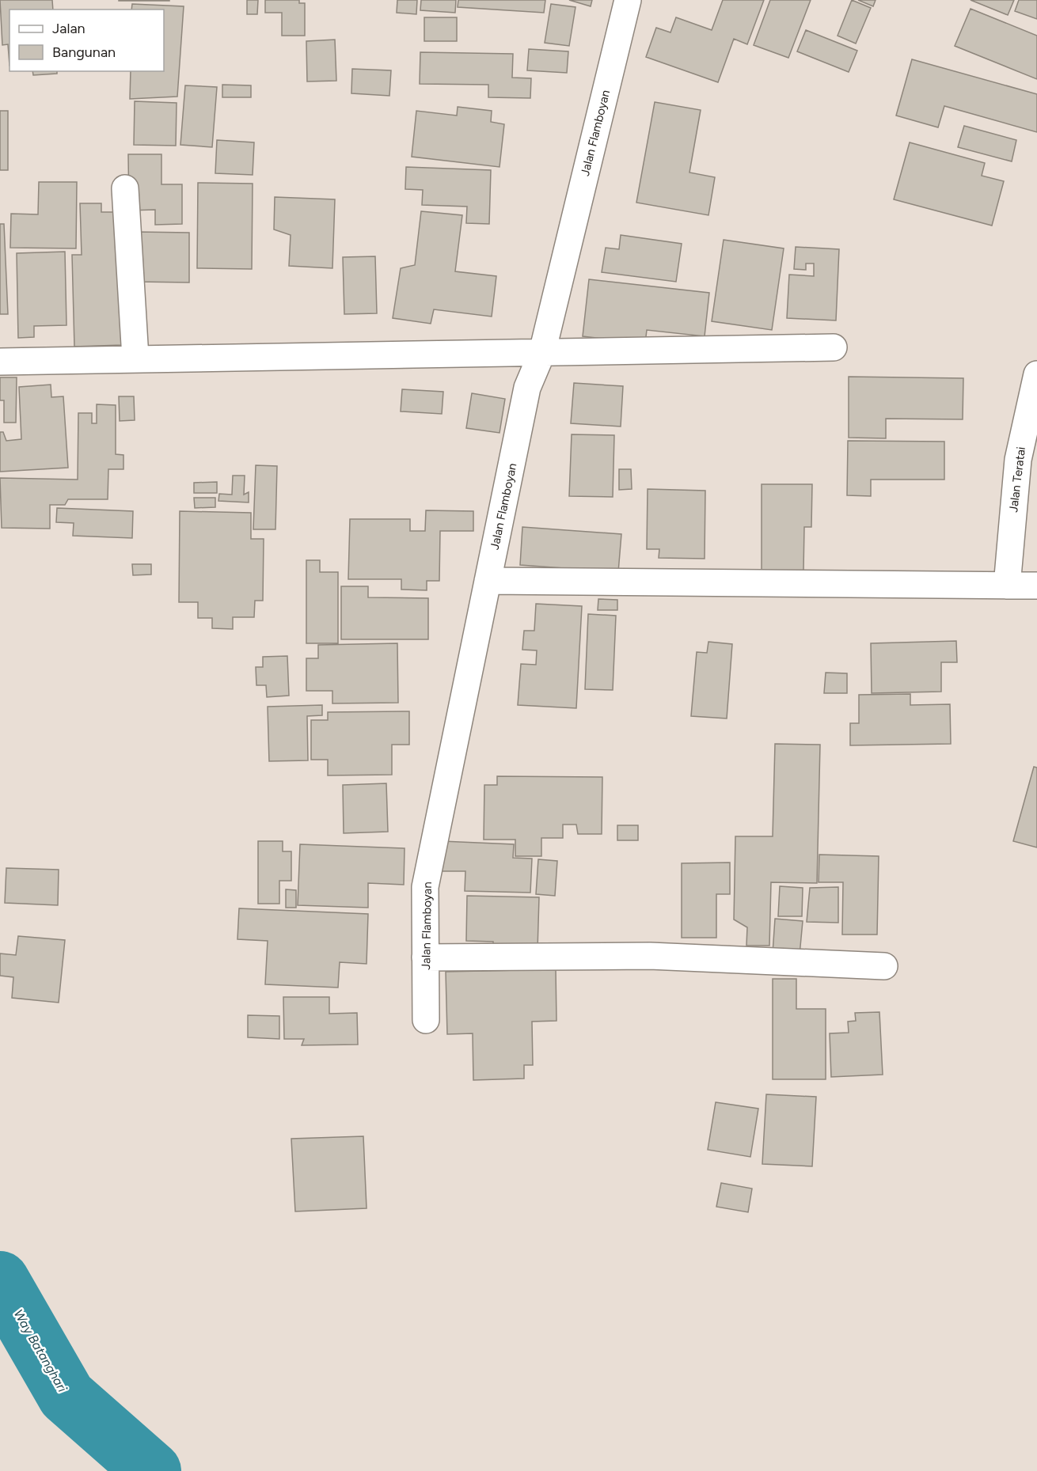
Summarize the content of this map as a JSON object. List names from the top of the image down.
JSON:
{
  "streets": {
    "street": ["Jalan Flamboyan", "Jalan Teratai"]
  },
  "water": ["Way Batanghari"],
  "legend": ["Jalan", "Bangunan"]
}
